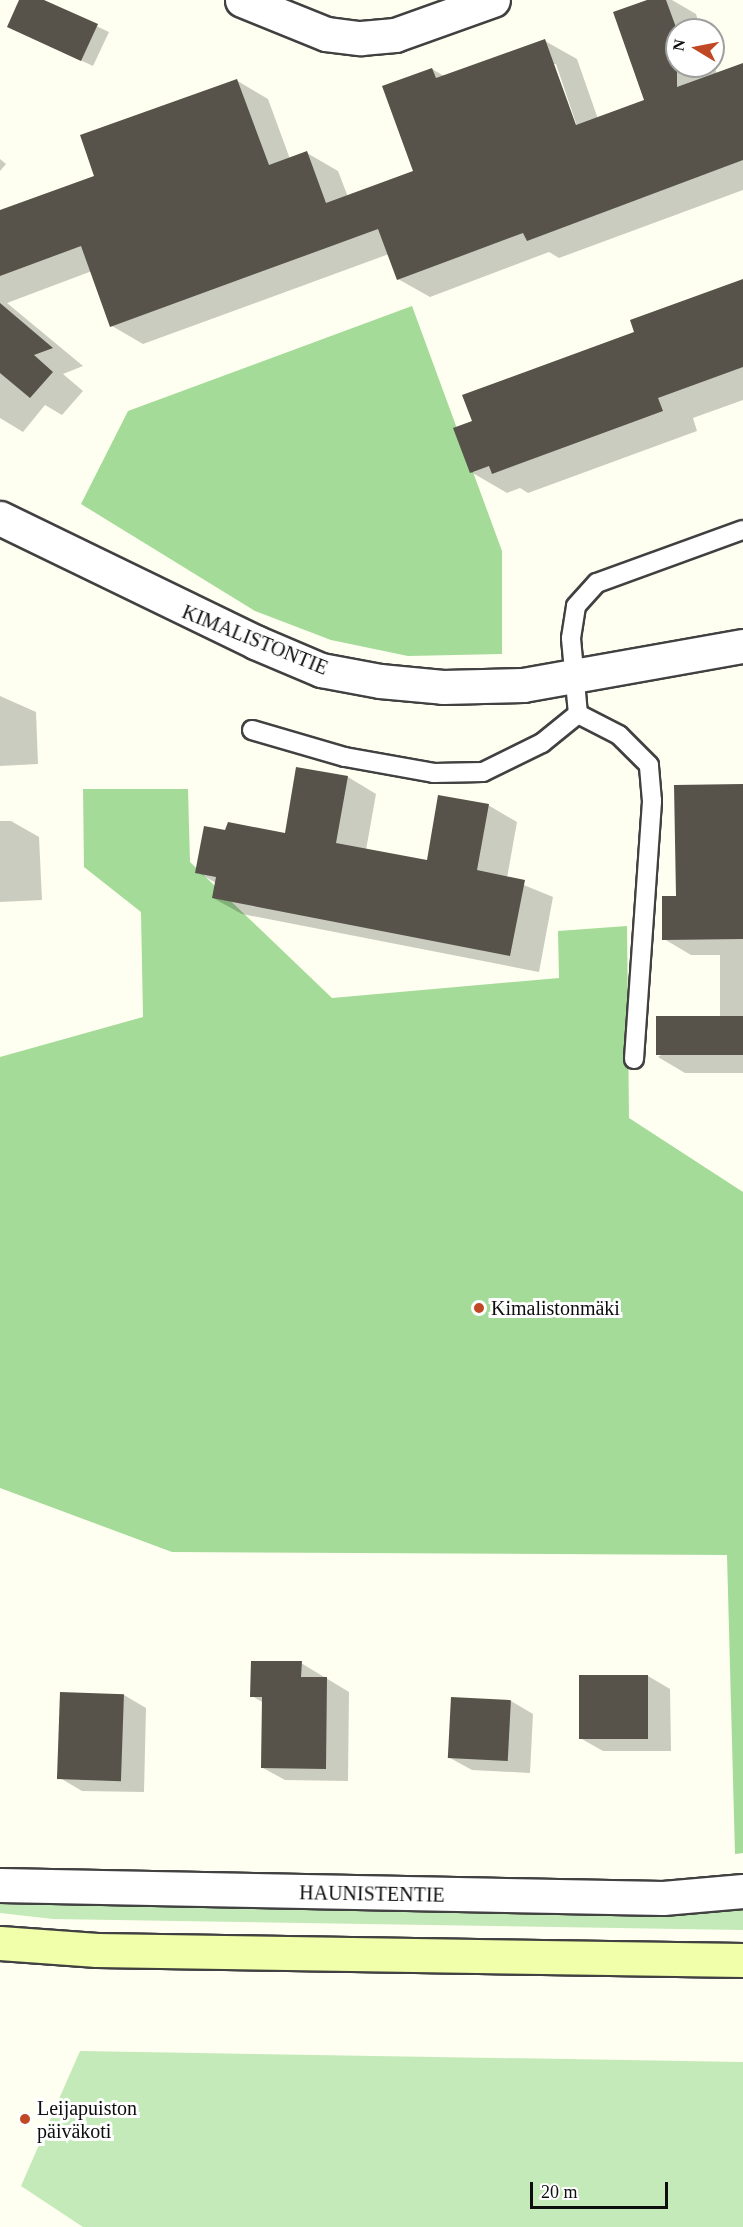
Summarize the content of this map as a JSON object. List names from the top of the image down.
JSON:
{
  "streets": {
    "street": ["KIMALISTONTIE", "HAUNISTENTIE"]
  },
  "places": ["Kimalistonmäki", "Leijapuiston päiväkoti"],
  "scale_bar": "20 m",
  "north": "left"
}
